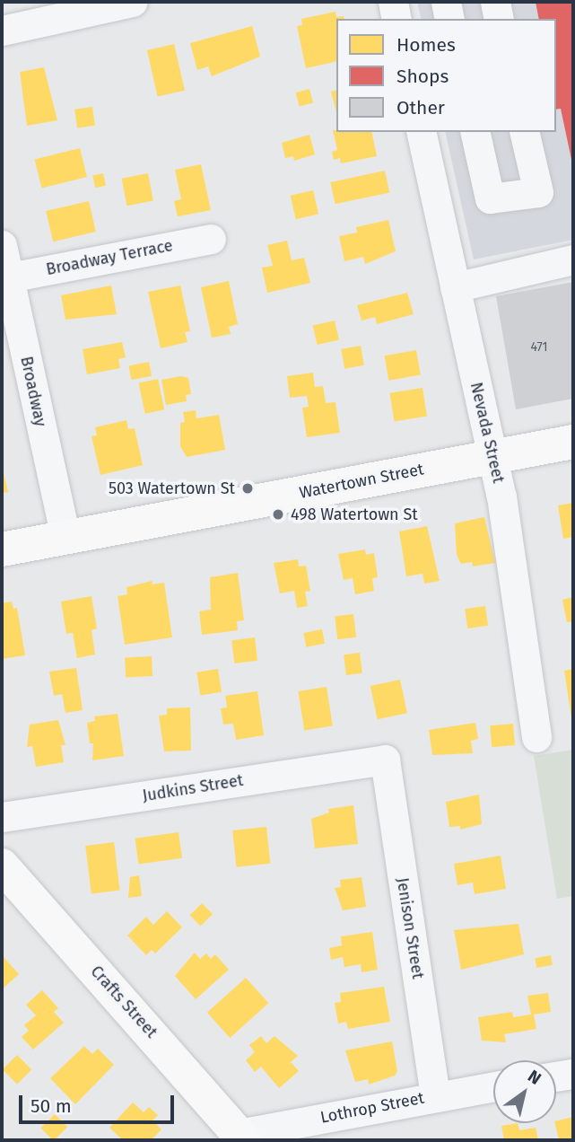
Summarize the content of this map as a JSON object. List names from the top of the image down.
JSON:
{
  "streets": {
    "main road": ["Watertown Street", "Crafts Street"],
    "street": [
      "Broadway Terrace",
      "Broadway",
      "Nevada Street",
      "Judkins Street",
      "Jenison Street",
      "Lothrop Street"
    ]
  },
  "crossings": [
    ["Broadway Terrace", "Broadway"],
    ["Broadway", "Watertown Street"],
    ["Nevada Street", "Watertown Street"],
    ["Judkins Street", "Jenison Street"],
    ["Jenison Street", "Lothrop Street"],
    ["Crafts Street", "Lothrop Street"]
  ],
  "places": ["503 Watertown St", "498 Watertown St"],
  "house_numbers": ["471"],
  "legend": ["Homes", "Shops", "Other"],
  "scale_bar": "50 m",
  "north": "top right"
}
